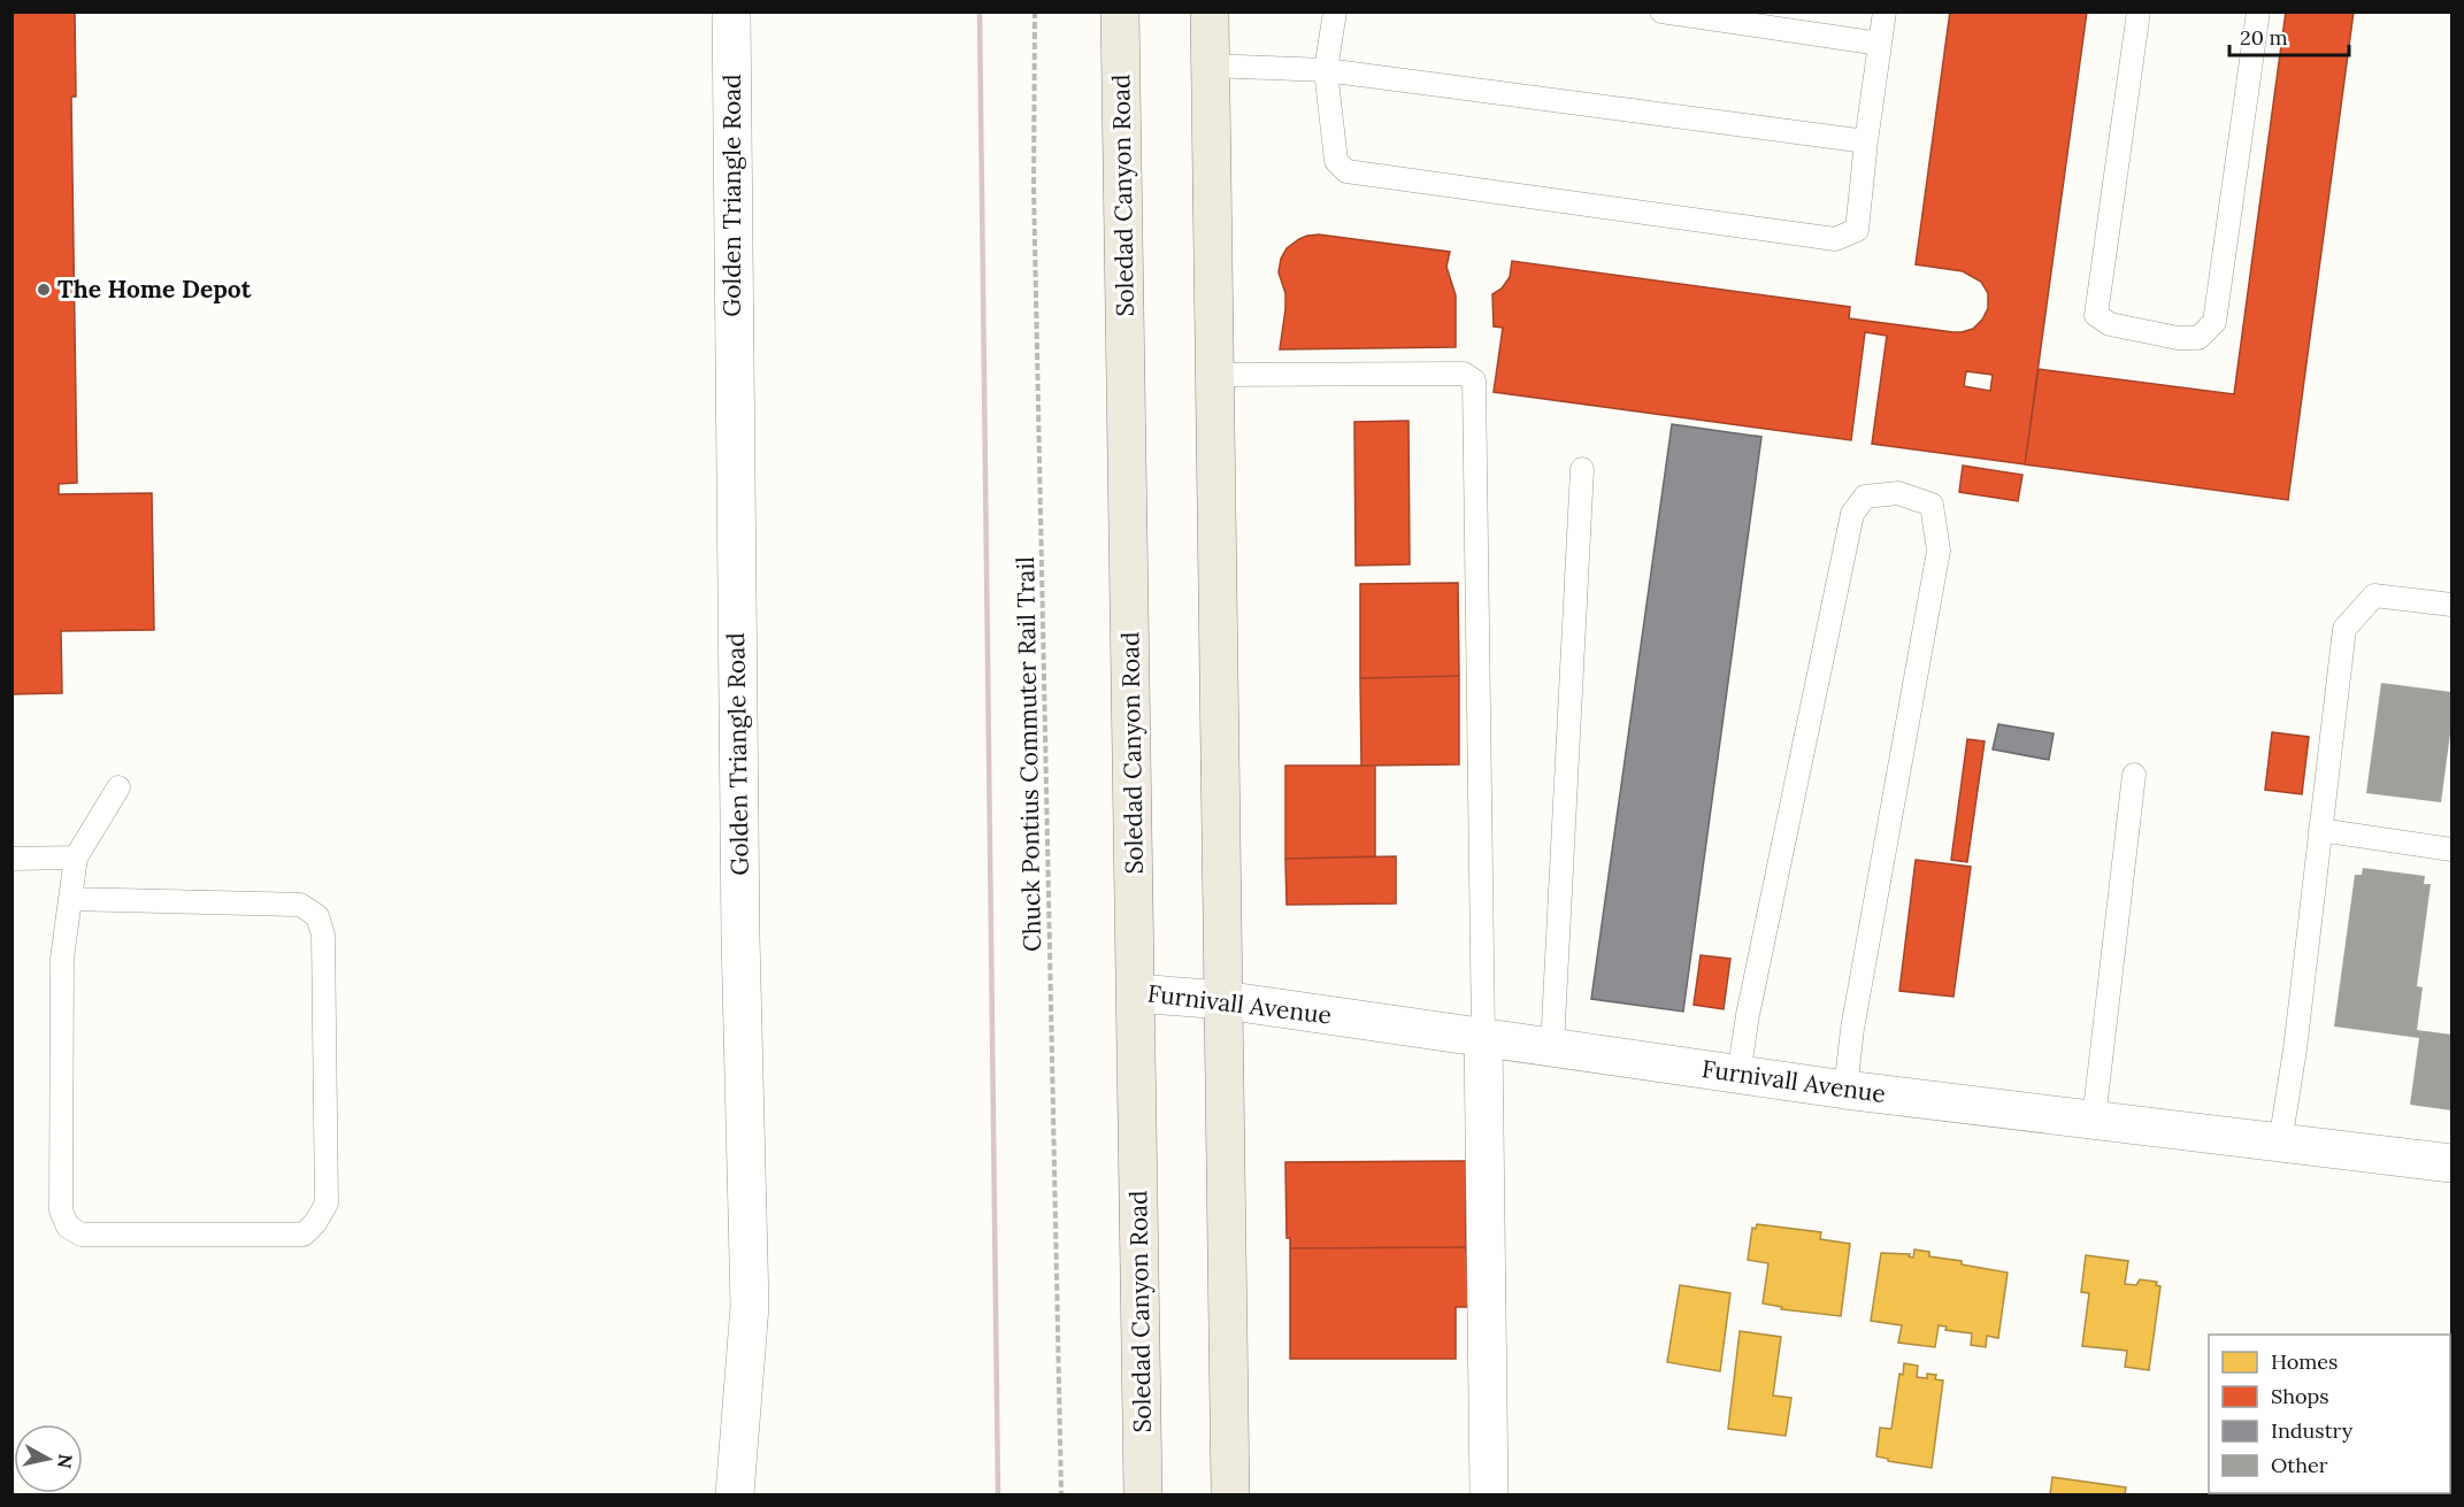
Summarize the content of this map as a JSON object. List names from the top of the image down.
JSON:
{
  "streets": {
    "main road": ["Soledad Canyon Road"],
    "street": ["Golden Triangle Road", "Furnivall Avenue"],
    "path": ["Chuck Pontius Commuter Rail Trail"]
  },
  "crossings": [
    ["Soledad Canyon Road", "Furnivall Avenue"]
  ],
  "places": ["The Home Depot"],
  "legend": [
    "Homes",
    "Shops",
    "Industry",
    "Other"
  ],
  "scale_bar": "20 m",
  "north": "right"
}
